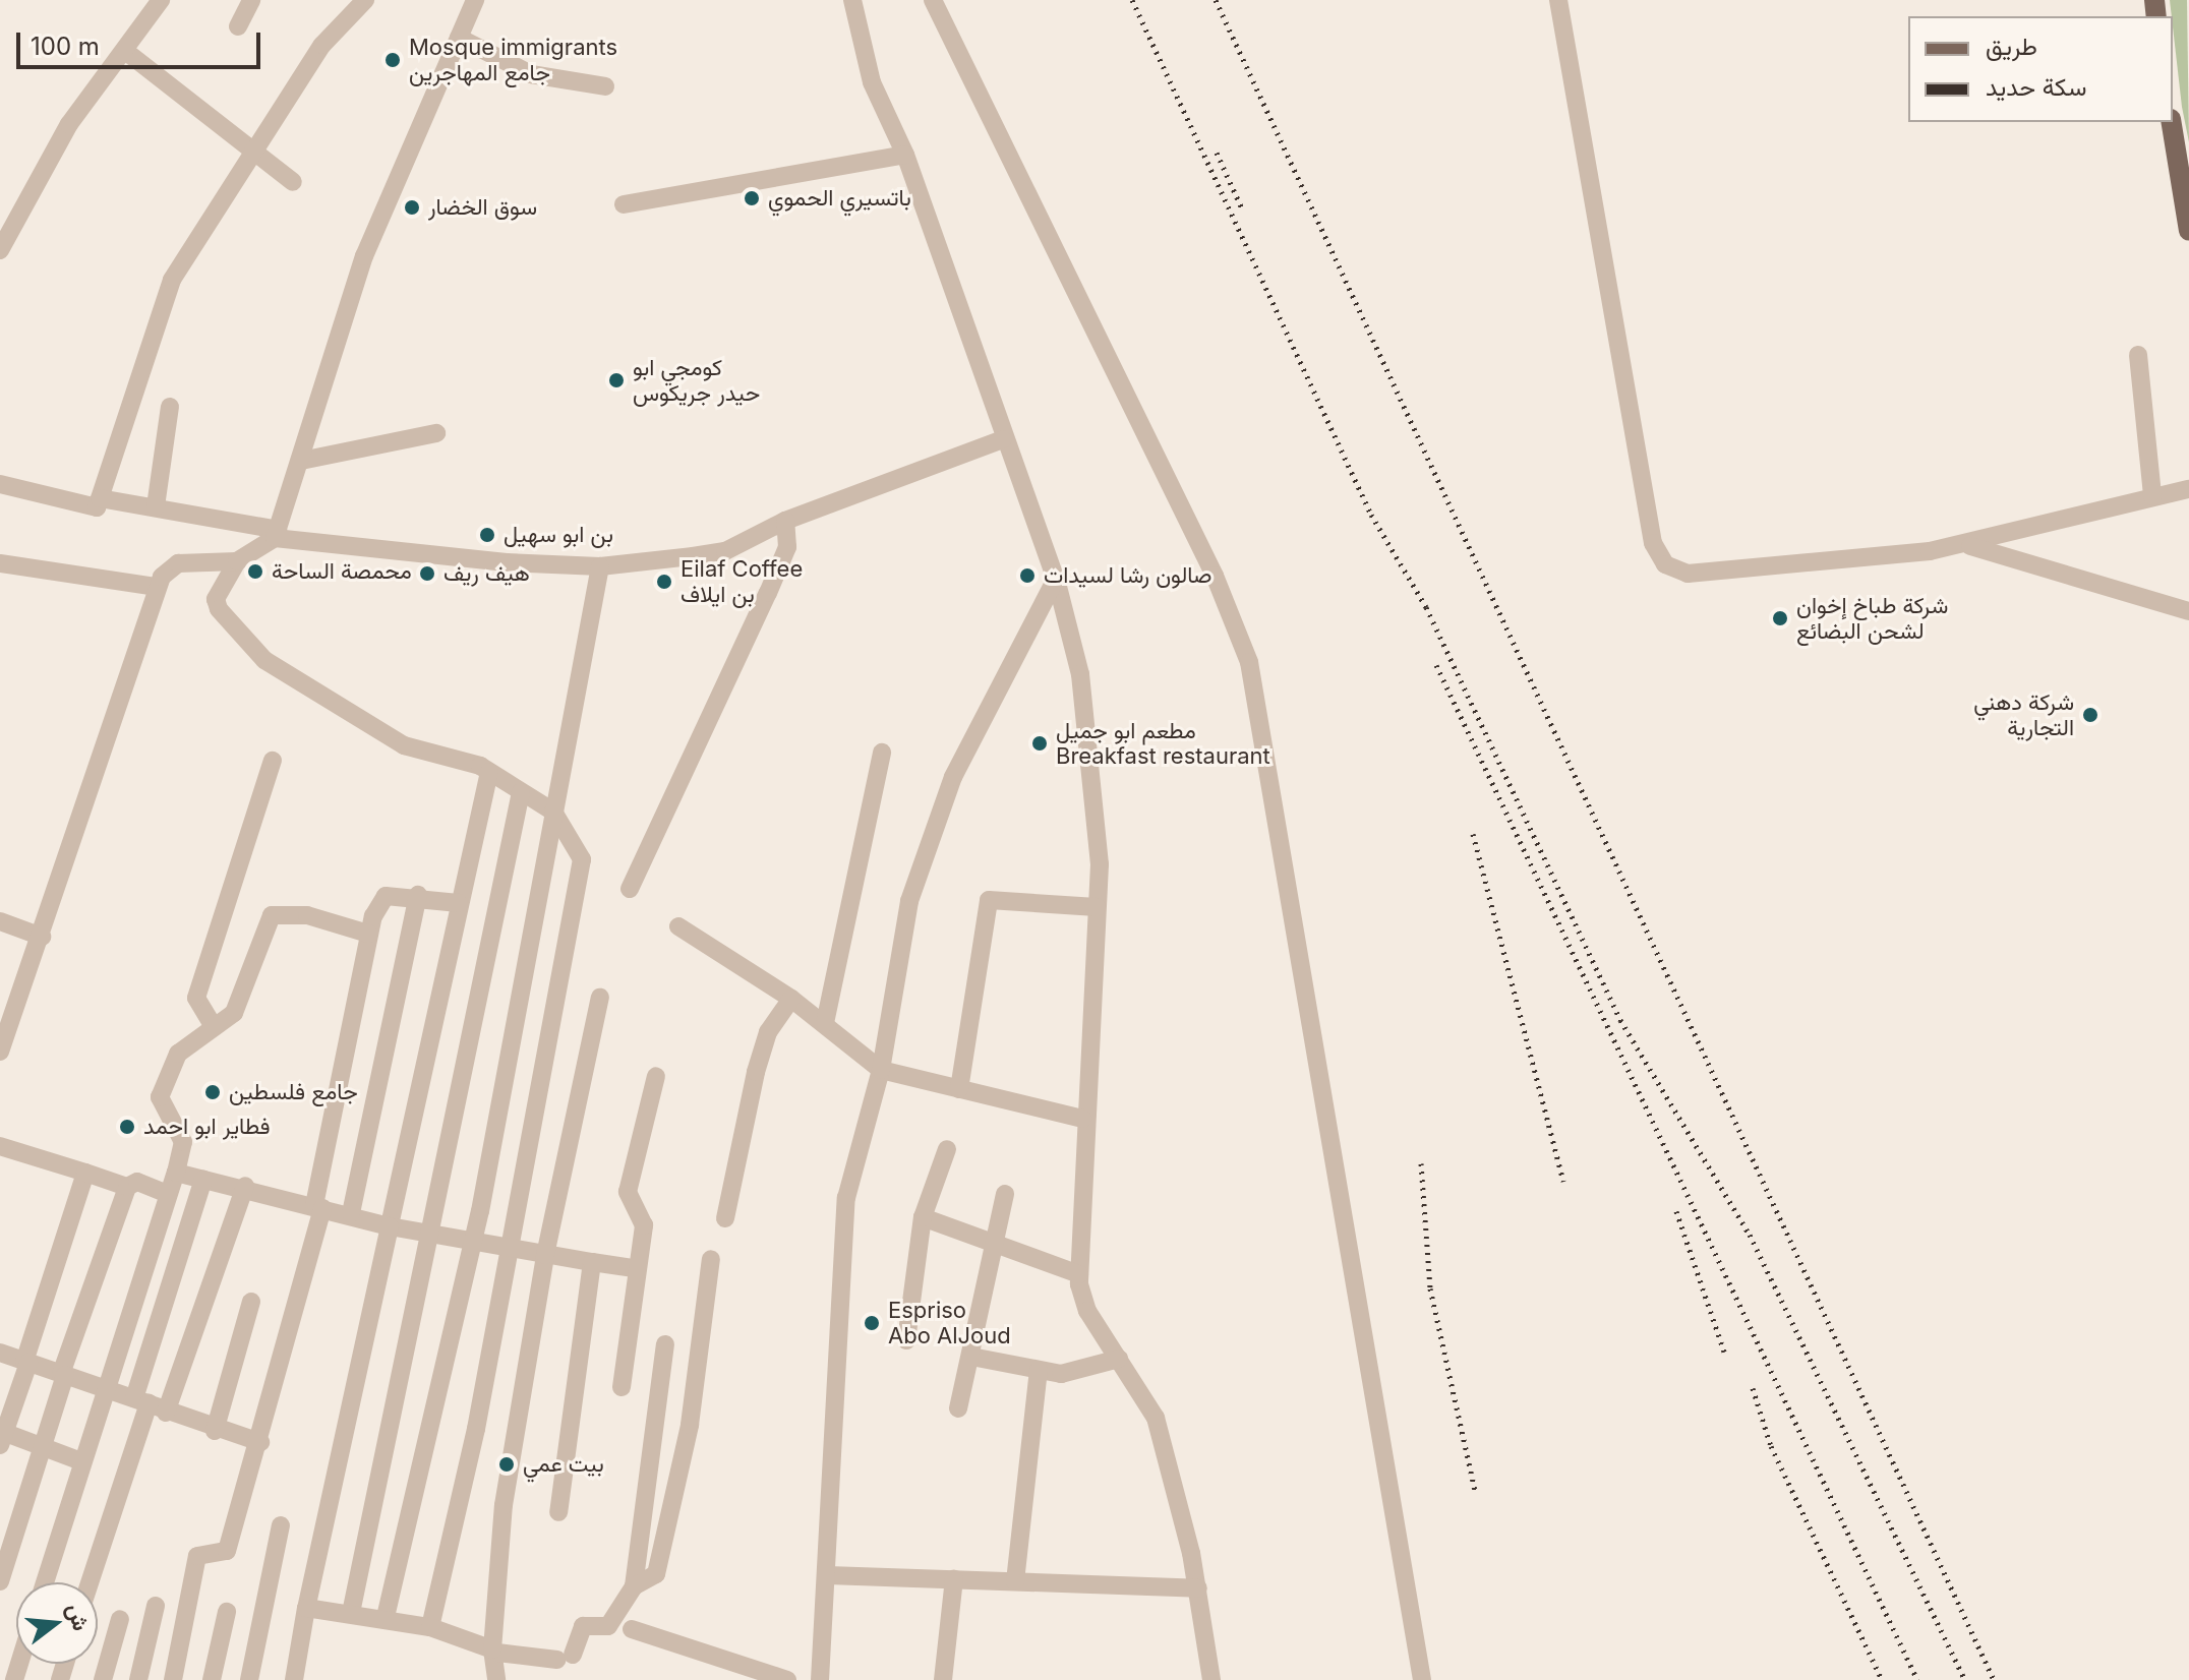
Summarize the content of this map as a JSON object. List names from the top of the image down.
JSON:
{
  "places": [
    "Mosque immigrants جامع المهاجرين",
    "باتسيري الحموي",
    "سوق الخضار",
    "كومجي ابو حيدر جريكوس",
    "بن ابو سهيل",
    "محمصة الساحة",
    "هيف ريف",
    "صالون رشا لسيدات",
    "Eilaf Coffee بن ايلاف",
    "شركة طباخ إخوان لشحن البضائع",
    "شركة دهني التجارية",
    "مطعم ابو جميل Breakfast restaurant",
    "جامع فلسطين",
    "فطاير ابو احمد",
    "Espriso Abo AlJoud",
    "بيت عمي"
  ],
  "legend": ["طريق", "سكة حديد"],
  "scale_bar": "100 m",
  "north": "right"
}
